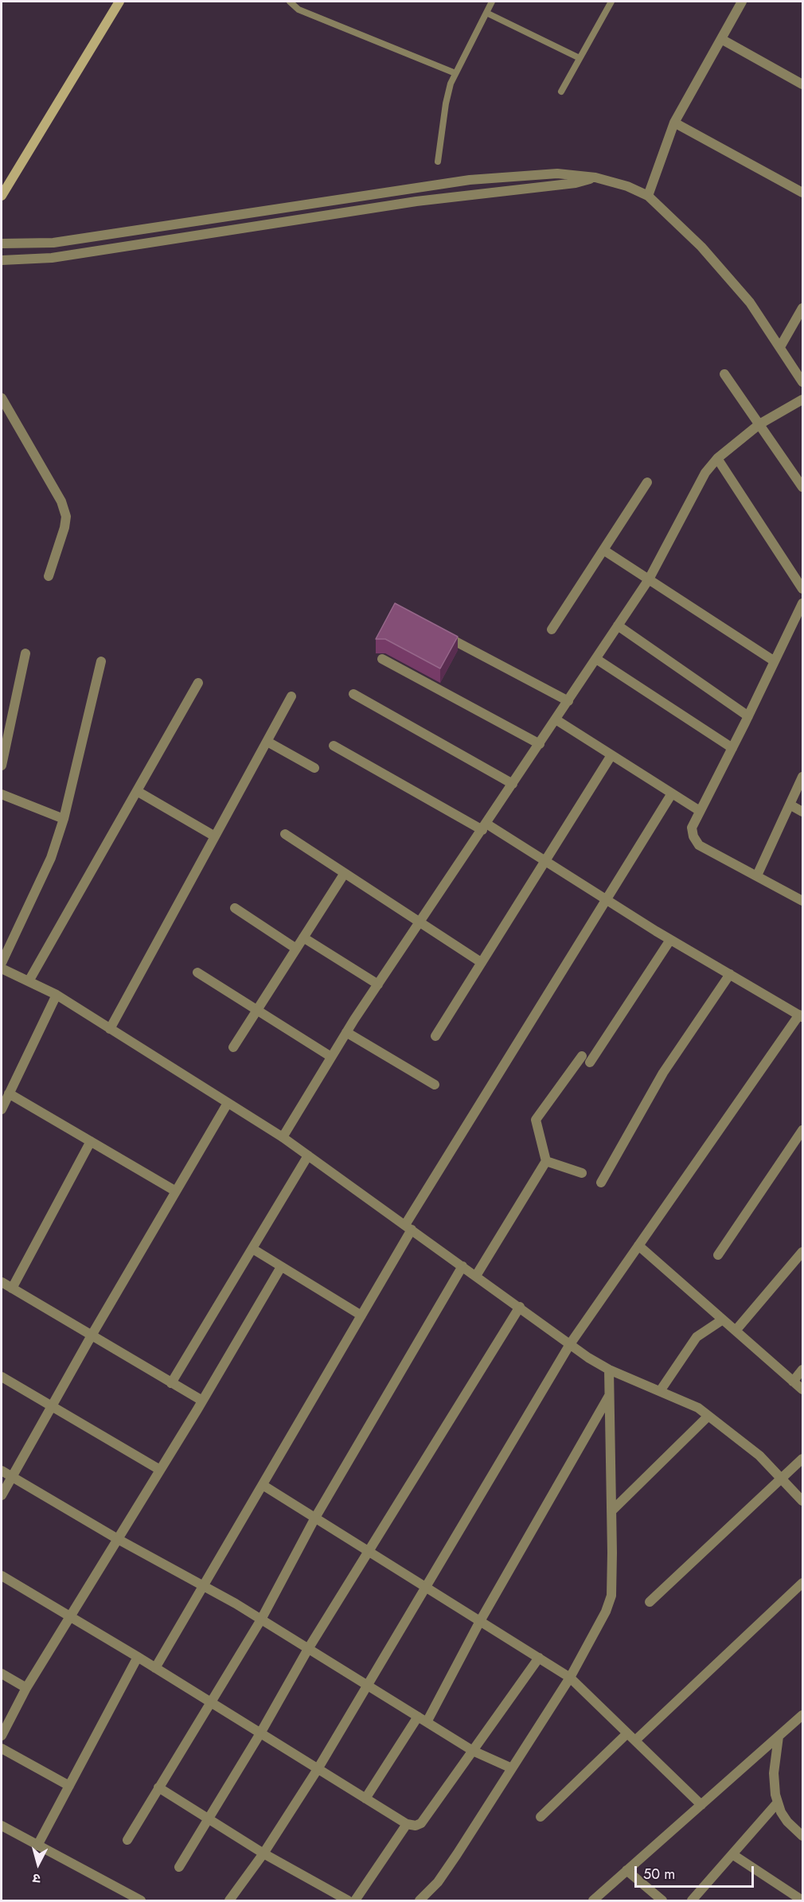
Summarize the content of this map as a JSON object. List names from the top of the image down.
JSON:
{
  "scale_bar": "50 m",
  "north": "bottom"
}
